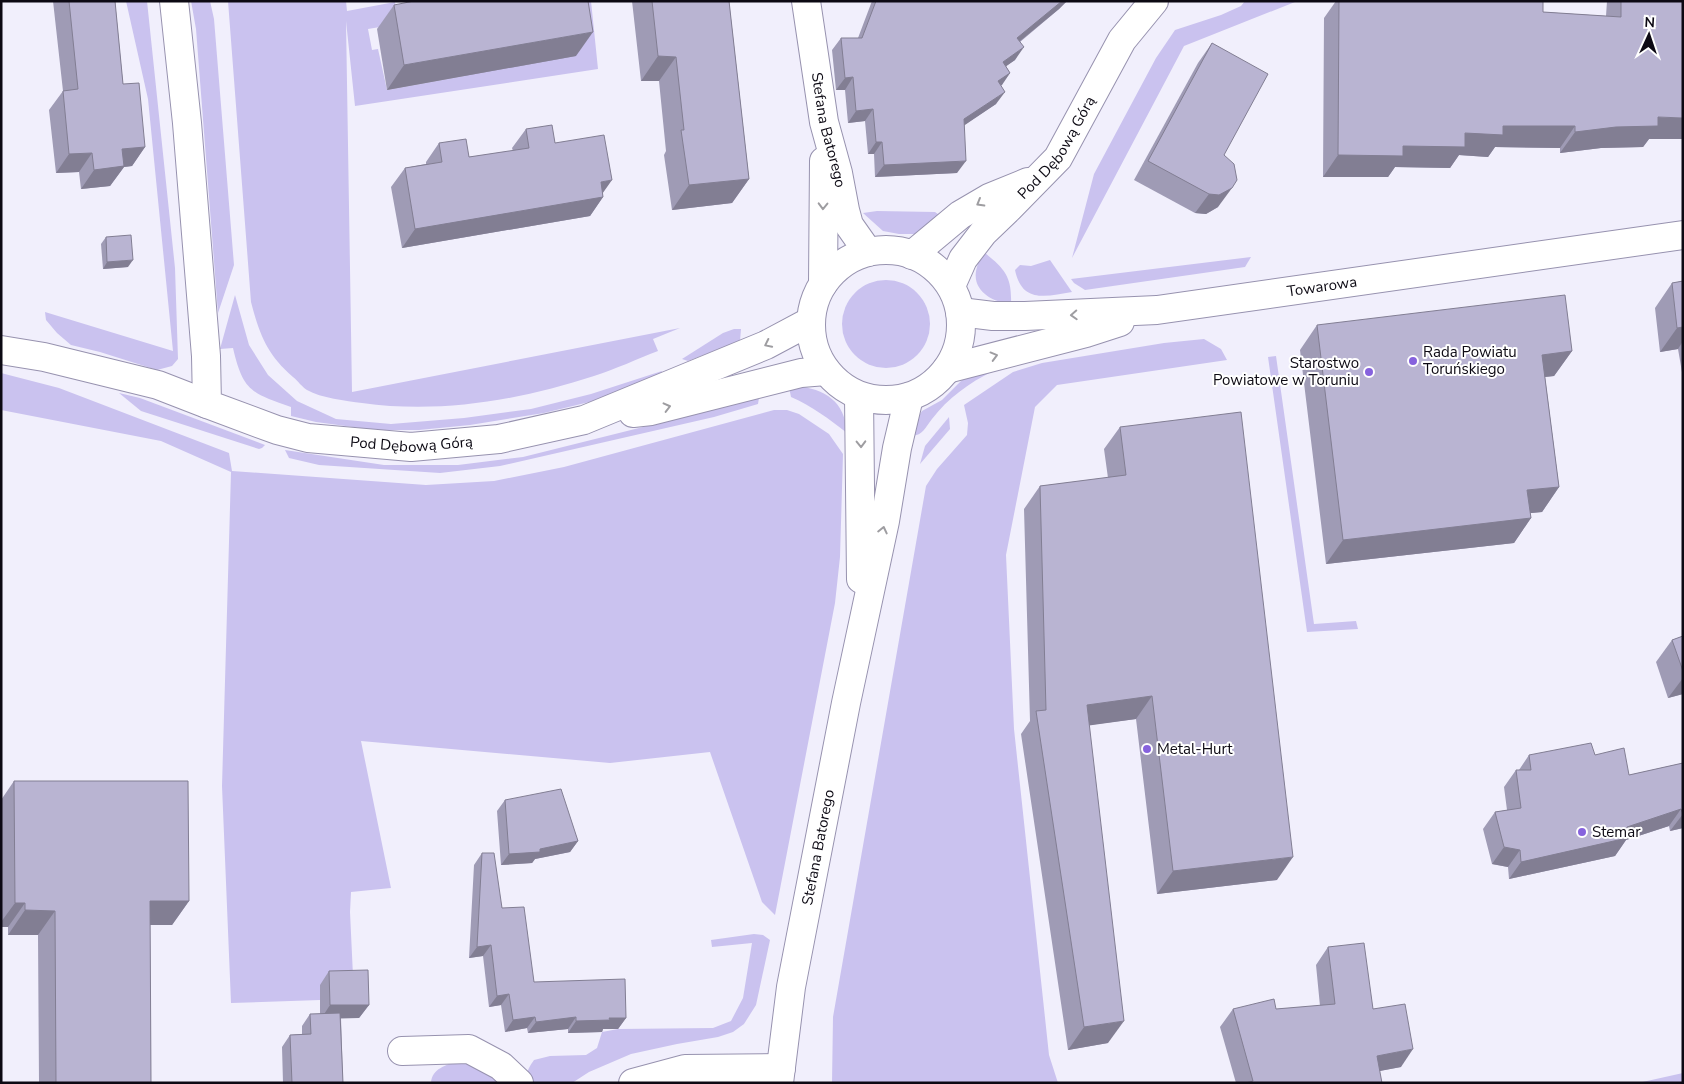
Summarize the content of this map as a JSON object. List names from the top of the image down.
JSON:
{
  "streets": {
    "street": ["Stefana Batorego", "Pod Dębową Górą", "Towarowa"]
  },
  "crossings": [
    ["Stefana Batorego", "Pod Dębową Górą"],
    ["Stefana Batorego", "Towarowa"],
    ["Pod Dębową Górą", "Towarowa"]
  ],
  "places": [
    "Rada Powiatu Toruńskiego",
    "Starostwo Powiatowe w Toruniu",
    "Metal-Hurt",
    "Stemar"
  ],
  "north": "top"
}
